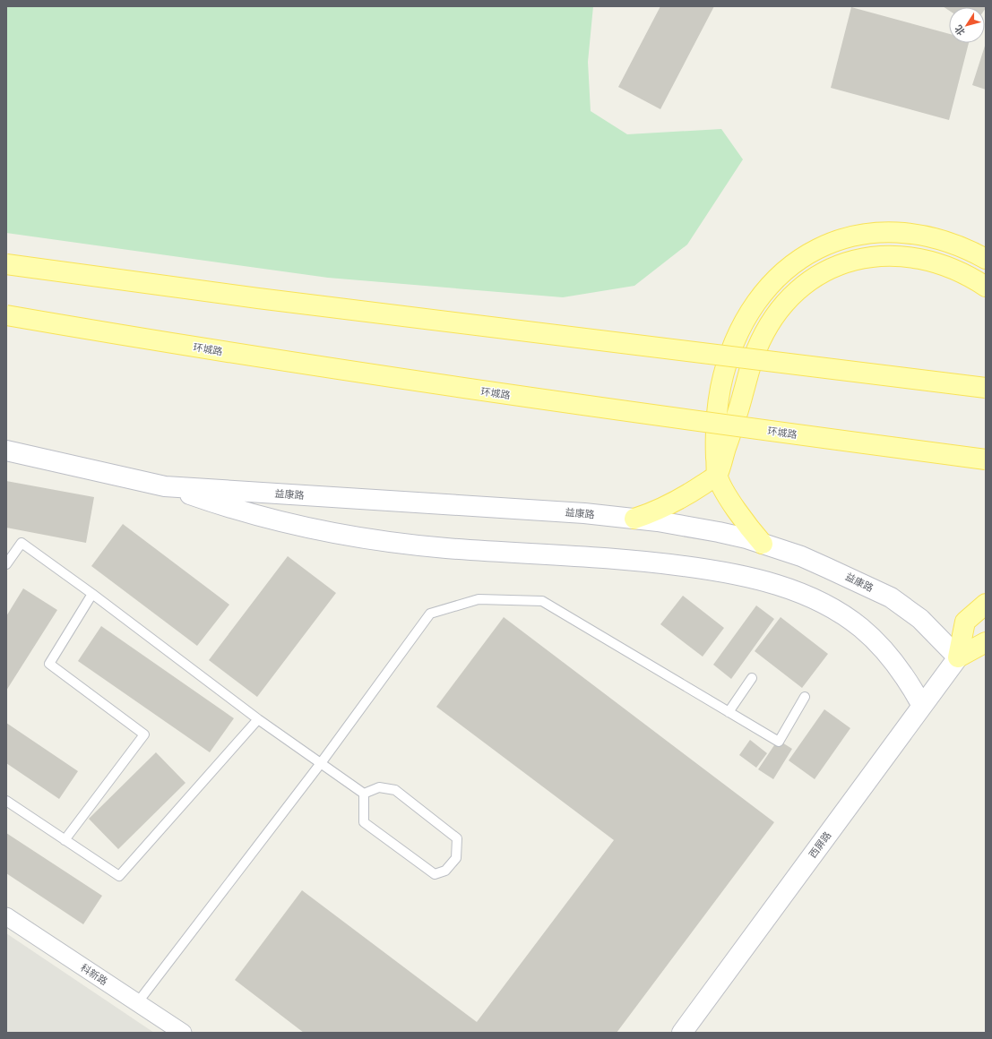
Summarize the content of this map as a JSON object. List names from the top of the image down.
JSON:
{
  "streets": {
    "main road": ["环城路", "益康路", "西屏路"],
    "street": ["科新路"]
  },
  "crossings": [
    ["益康路", "西屏路"]
  ],
  "north": "bottom left"
}
